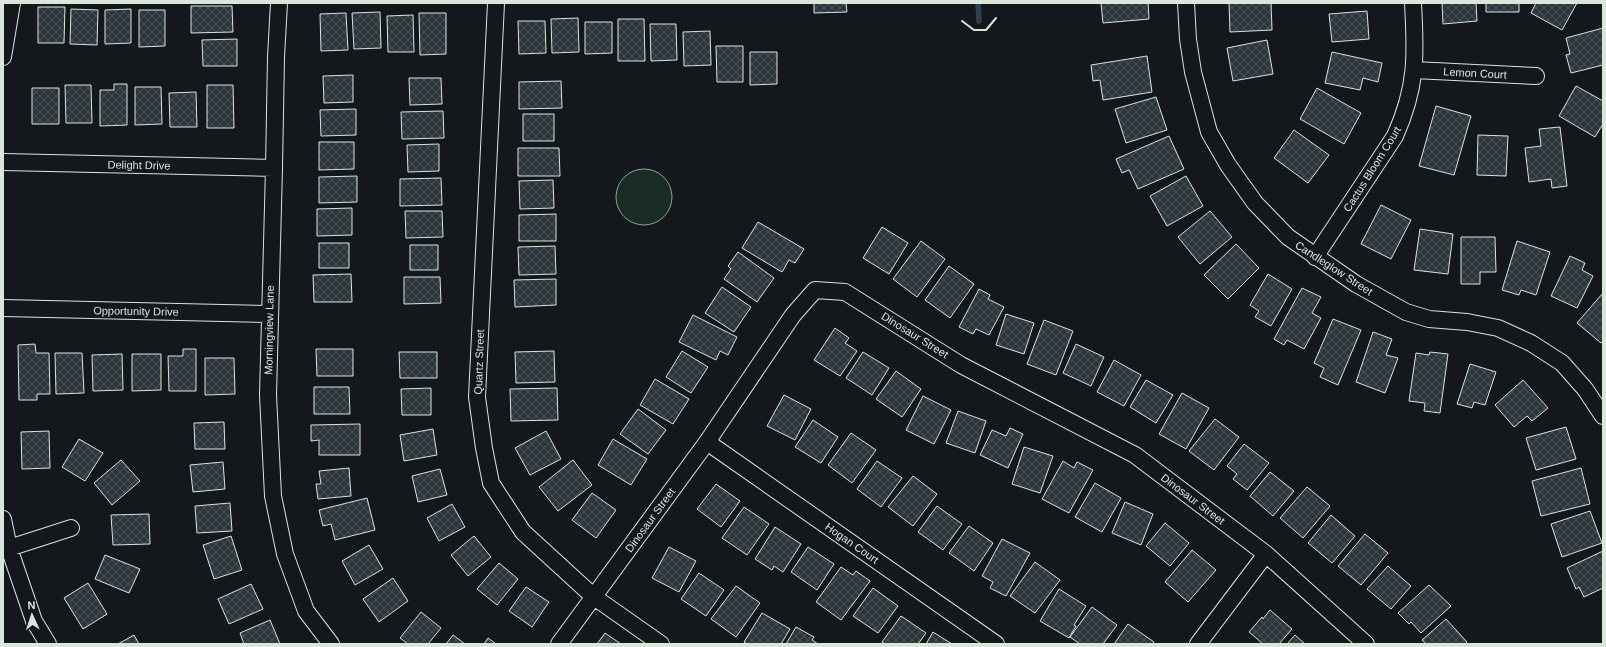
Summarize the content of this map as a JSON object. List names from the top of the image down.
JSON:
{
  "streets": {
    "street": [
      "Lemon Court",
      "Delight Drive",
      "Cactus Bloom Court",
      "Candleglow Street",
      "Opportunity Drive",
      "Morningview Lane",
      "Dinosaur Street",
      "Quartz Street",
      "Hogan Court"
    ]
  },
  "crossings": [
    ["Lemon Court", "Cactus Bloom Court"],
    ["Delight Drive", "Morningview Lane"],
    ["Cactus Bloom Court", "Candleglow Street"],
    ["Opportunity Drive", "Morningview Lane"],
    ["Dinosaur Street", "Quartz Street"],
    ["Dinosaur Street", "Hogan Court"]
  ],
  "north": "top"
}
